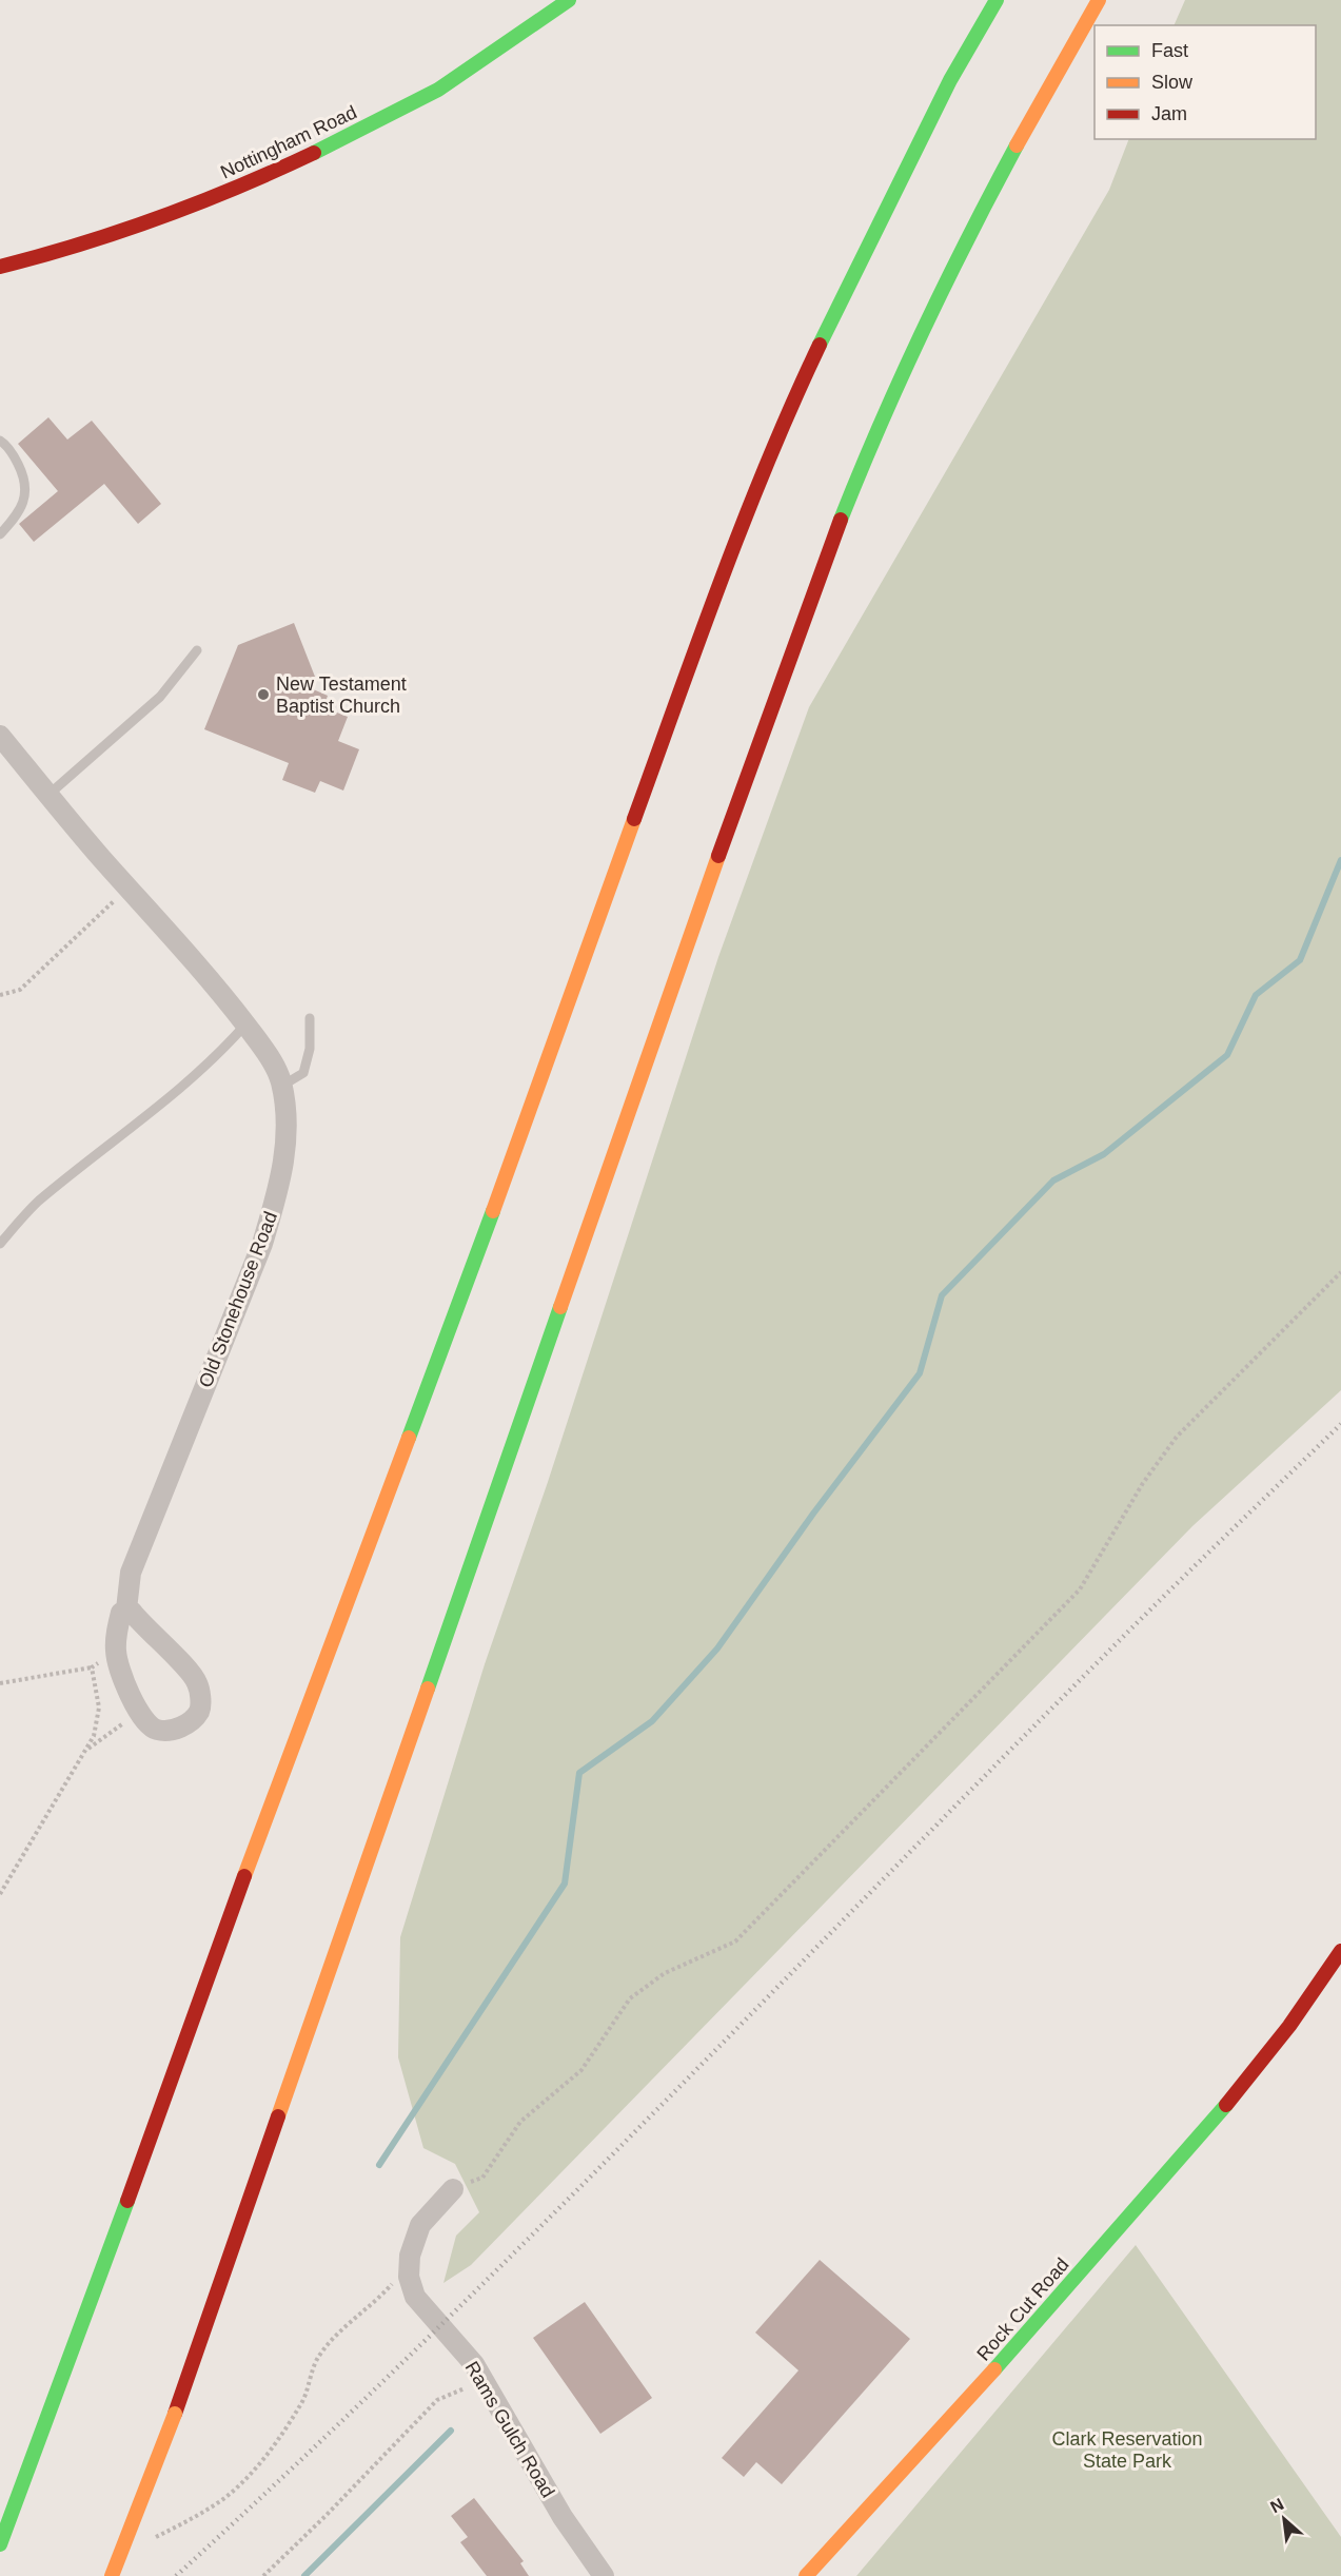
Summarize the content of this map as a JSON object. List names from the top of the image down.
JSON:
{
  "streets": {
    "main road": ["Nottingham Road", "Rock Cut Road"],
    "street": ["Old Stonehouse Road", "Rams Gulch Road"]
  },
  "parks": ["Clark Reservation State Park"],
  "places": ["New Testament Baptist Church"],
  "legend": ["Fast", "Slow", "Jam"],
  "north": "top left"
}
